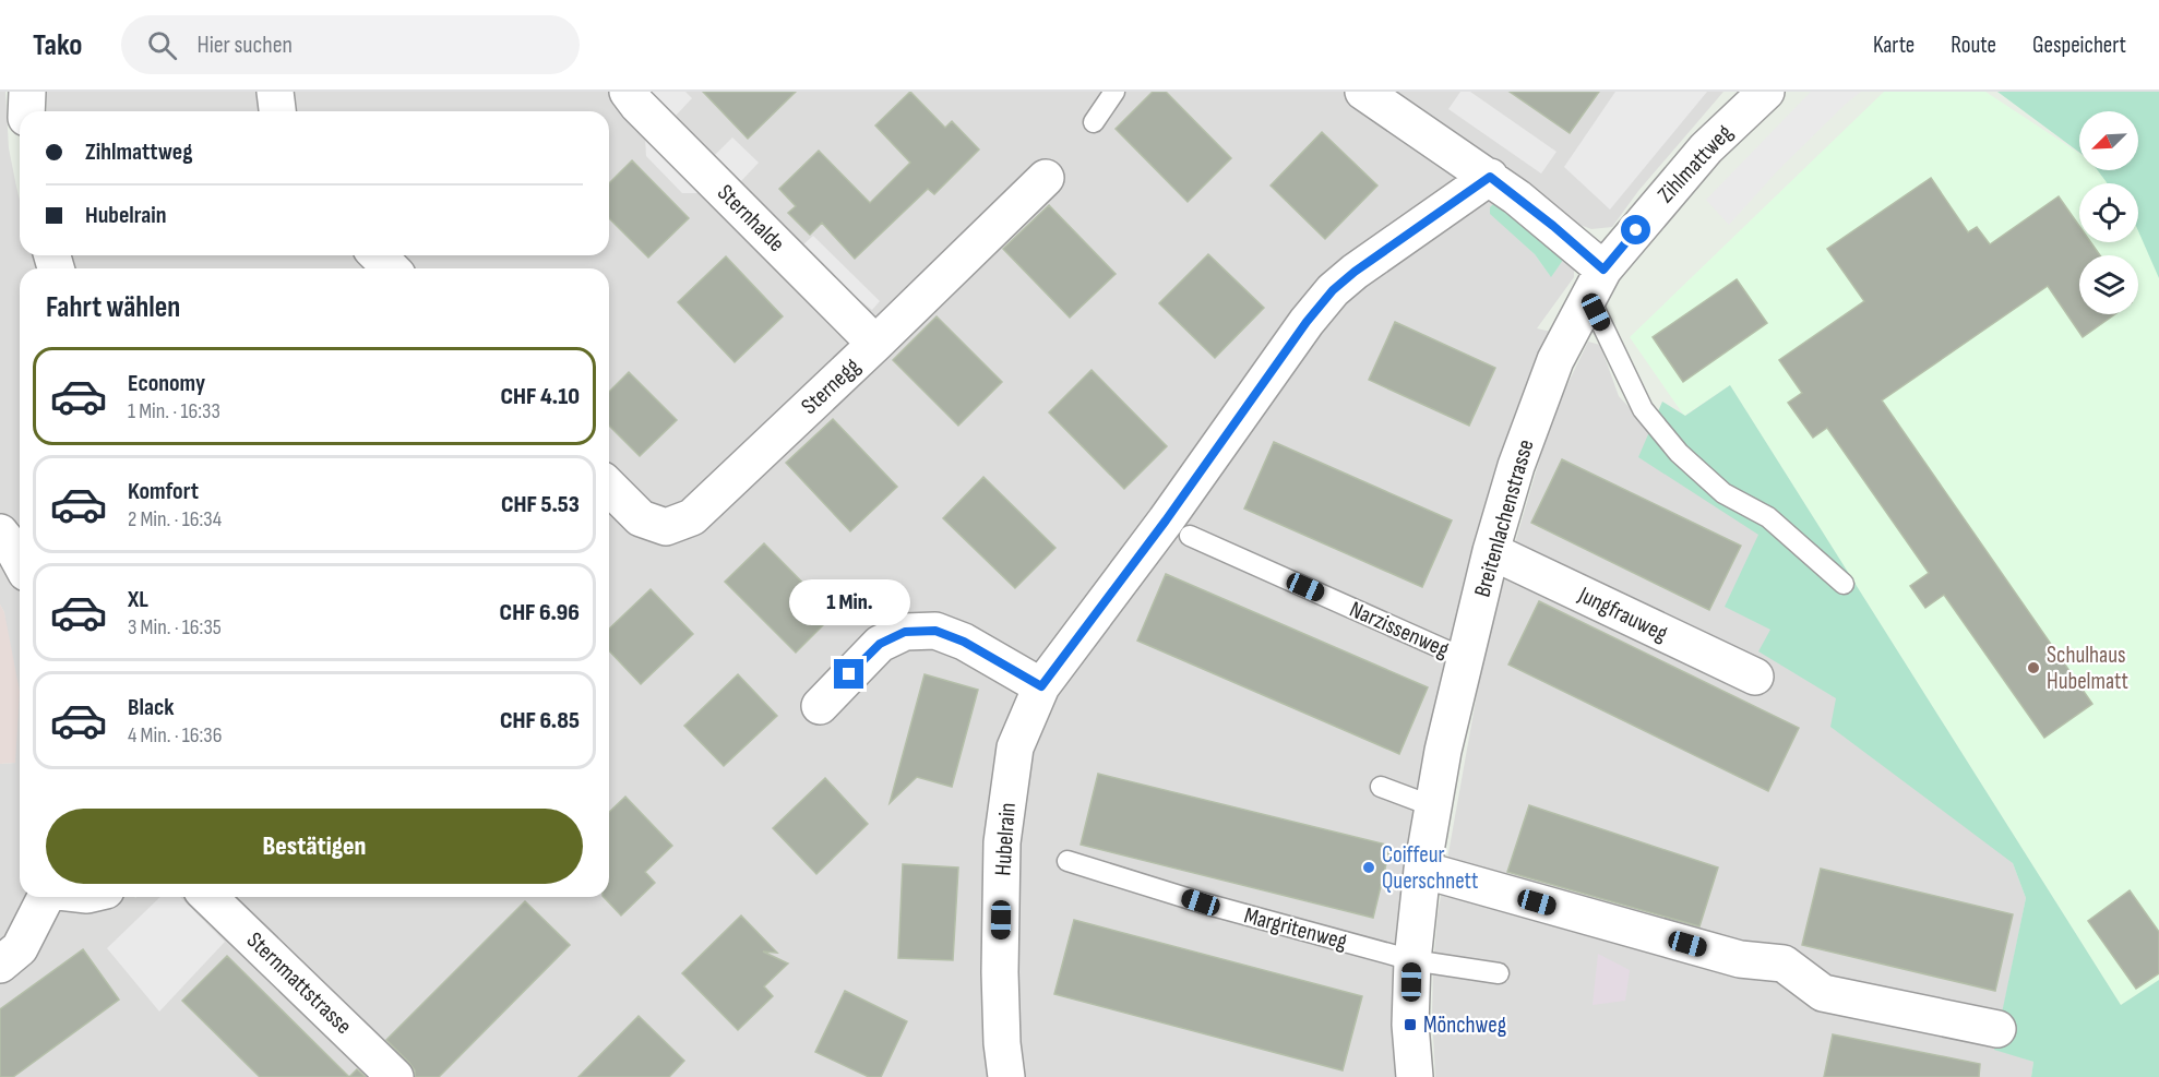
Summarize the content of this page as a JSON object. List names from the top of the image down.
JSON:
{
  "streets": {
    "street": [
      "Zihlmattweg",
      "Sternhalde",
      "Sternegg",
      "Breitenlachenstrasse",
      "Jungfrauweg",
      "Hubelrain",
      "Sternmattstrasse"
    ],
    "lane": ["Narzissenweg", "Margritenweg"]
  },
  "crossings": [
    ["Zihlmattweg", "Breitenlachenstrasse"],
    ["Sternhalde", "Sternegg"],
    ["Breitenlachenstrasse", "Jungfrauweg"],
    ["Breitenlachenstrasse", "Narzissenweg"],
    ["Breitenlachenstrasse", "Margritenweg"]
  ],
  "places": {
    "other": ["Schulhaus Hubelmatt", "Coiffeur Querschnett"],
    "transit": ["Mönchweg"]
  },
  "north": "bottom left",
  "page": {
    "header": "Tako",
    "search": "Hier suchen",
    "nav": ["Karte", "Route", "Gespeichert"],
    "banner": ["Zihlmattweg", "Hubelrain"],
    "heading": "Fahrt wählen",
    "list": [
      {
        "name": "Economy",
        "note": "1 Min. · 16:33",
        "value": "CHF 4.10"
      },
      {
        "name": "Komfort",
        "note": "2 Min. · 16:34",
        "value": "CHF 5.53"
      },
      {
        "name": "XL",
        "note": "3 Min. · 16:35",
        "value": "CHF 6.96"
      },
      {
        "name": "Black",
        "note": "4 Min. · 16:36",
        "value": "CHF 6.85"
      }
    ],
    "bubble": "1 Min.",
    "buttons": "Bestätigen"
  }
}
